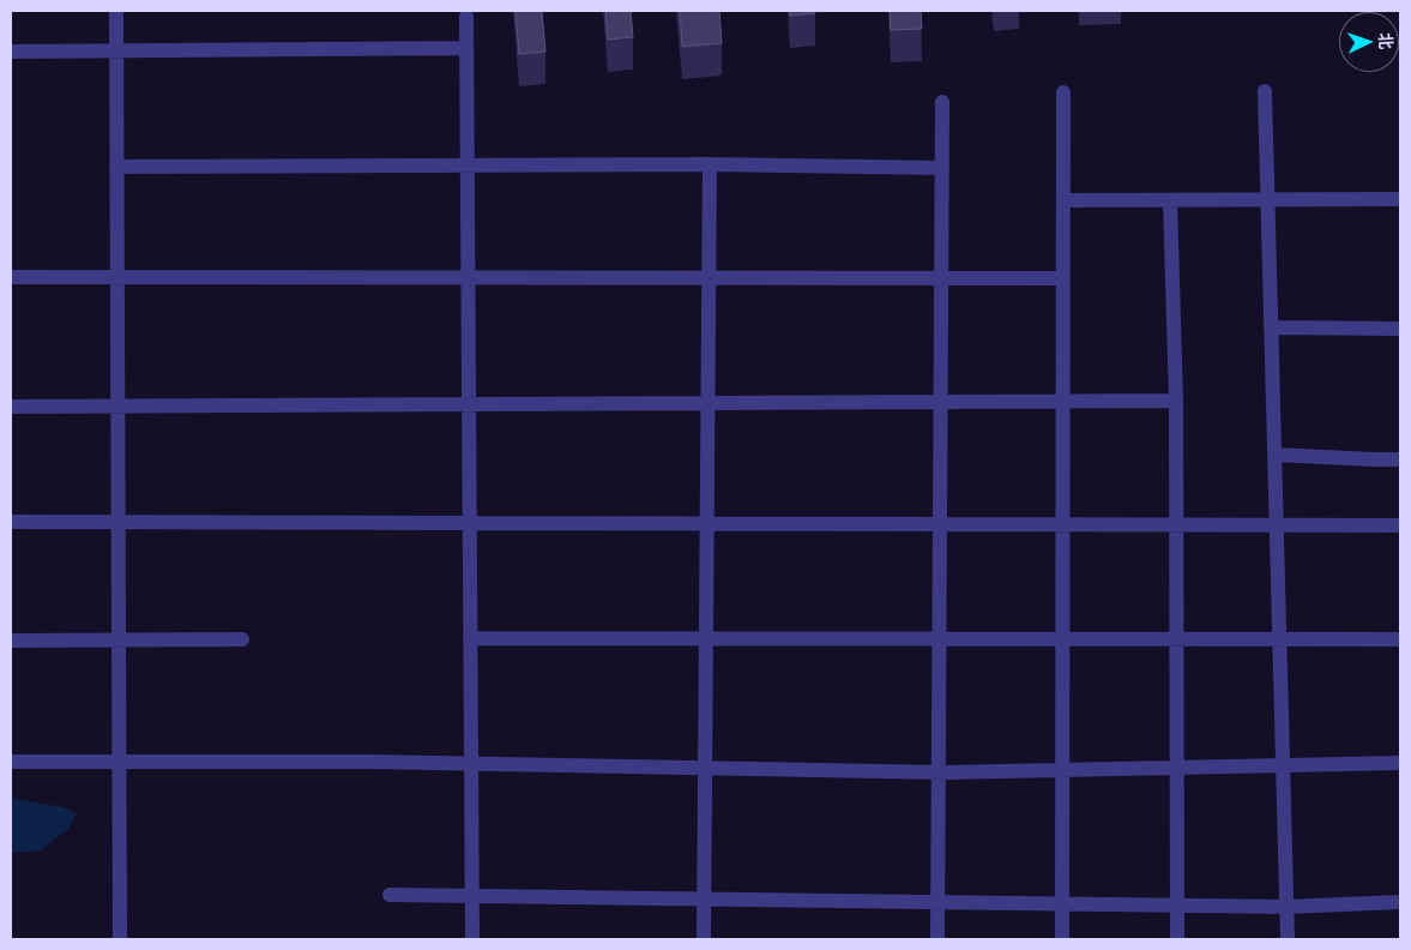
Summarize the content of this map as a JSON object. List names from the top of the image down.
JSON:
{
  "north": "right"
}
